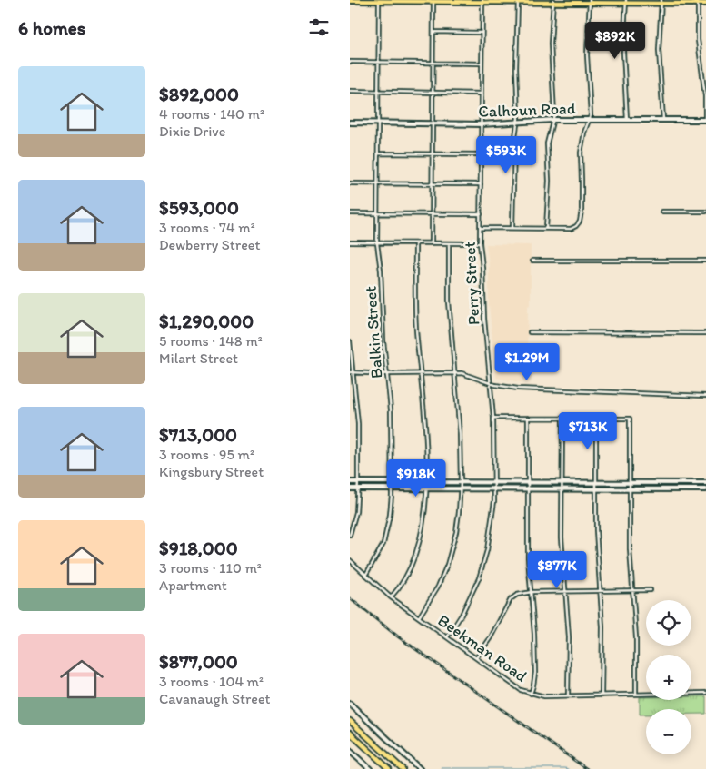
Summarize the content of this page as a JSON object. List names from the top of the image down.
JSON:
{
  "streets": {
    "main road": ["Calhoun Road"],
    "street": ["Perry Street", "Balkin Street", "Beekman Road"]
  },
  "crossings": [
    ["Calhoun Road", "Perry Street"],
    ["Calhoun Road", "Balkin Street"],
    ["Perry Street", "Beekman Road"],
    ["Balkin Street", "Beekman Road"]
  ],
  "page": {
    "heading": "6 homes",
    "price": [
      "$892K",
      "$593K",
      "$1.29M",
      "$713K",
      "$918K",
      "$877K"
    ],
    "list": [
      {
        "name": "$892,000",
        "note": "4 rooms · 140 m² · Dixie Drive"
      },
      {
        "name": "$593,000",
        "note": "3 rooms · 74 m² · Dewberry Street"
      },
      {
        "name": "$1,290,000",
        "note": "5 rooms · 148 m² · Milart Street"
      },
      {
        "name": "$713,000",
        "note": "3 rooms · 95 m² · Kingsbury Street"
      },
      {
        "name": "$918,000",
        "note": "3 rooms · 110 m² · Apartment"
      },
      {
        "name": "$877,000",
        "note": "3 rooms · 104 m² · Cavanaugh Street"
      }
    ],
    "map_buttons": ["+", "−"]
  }
}
